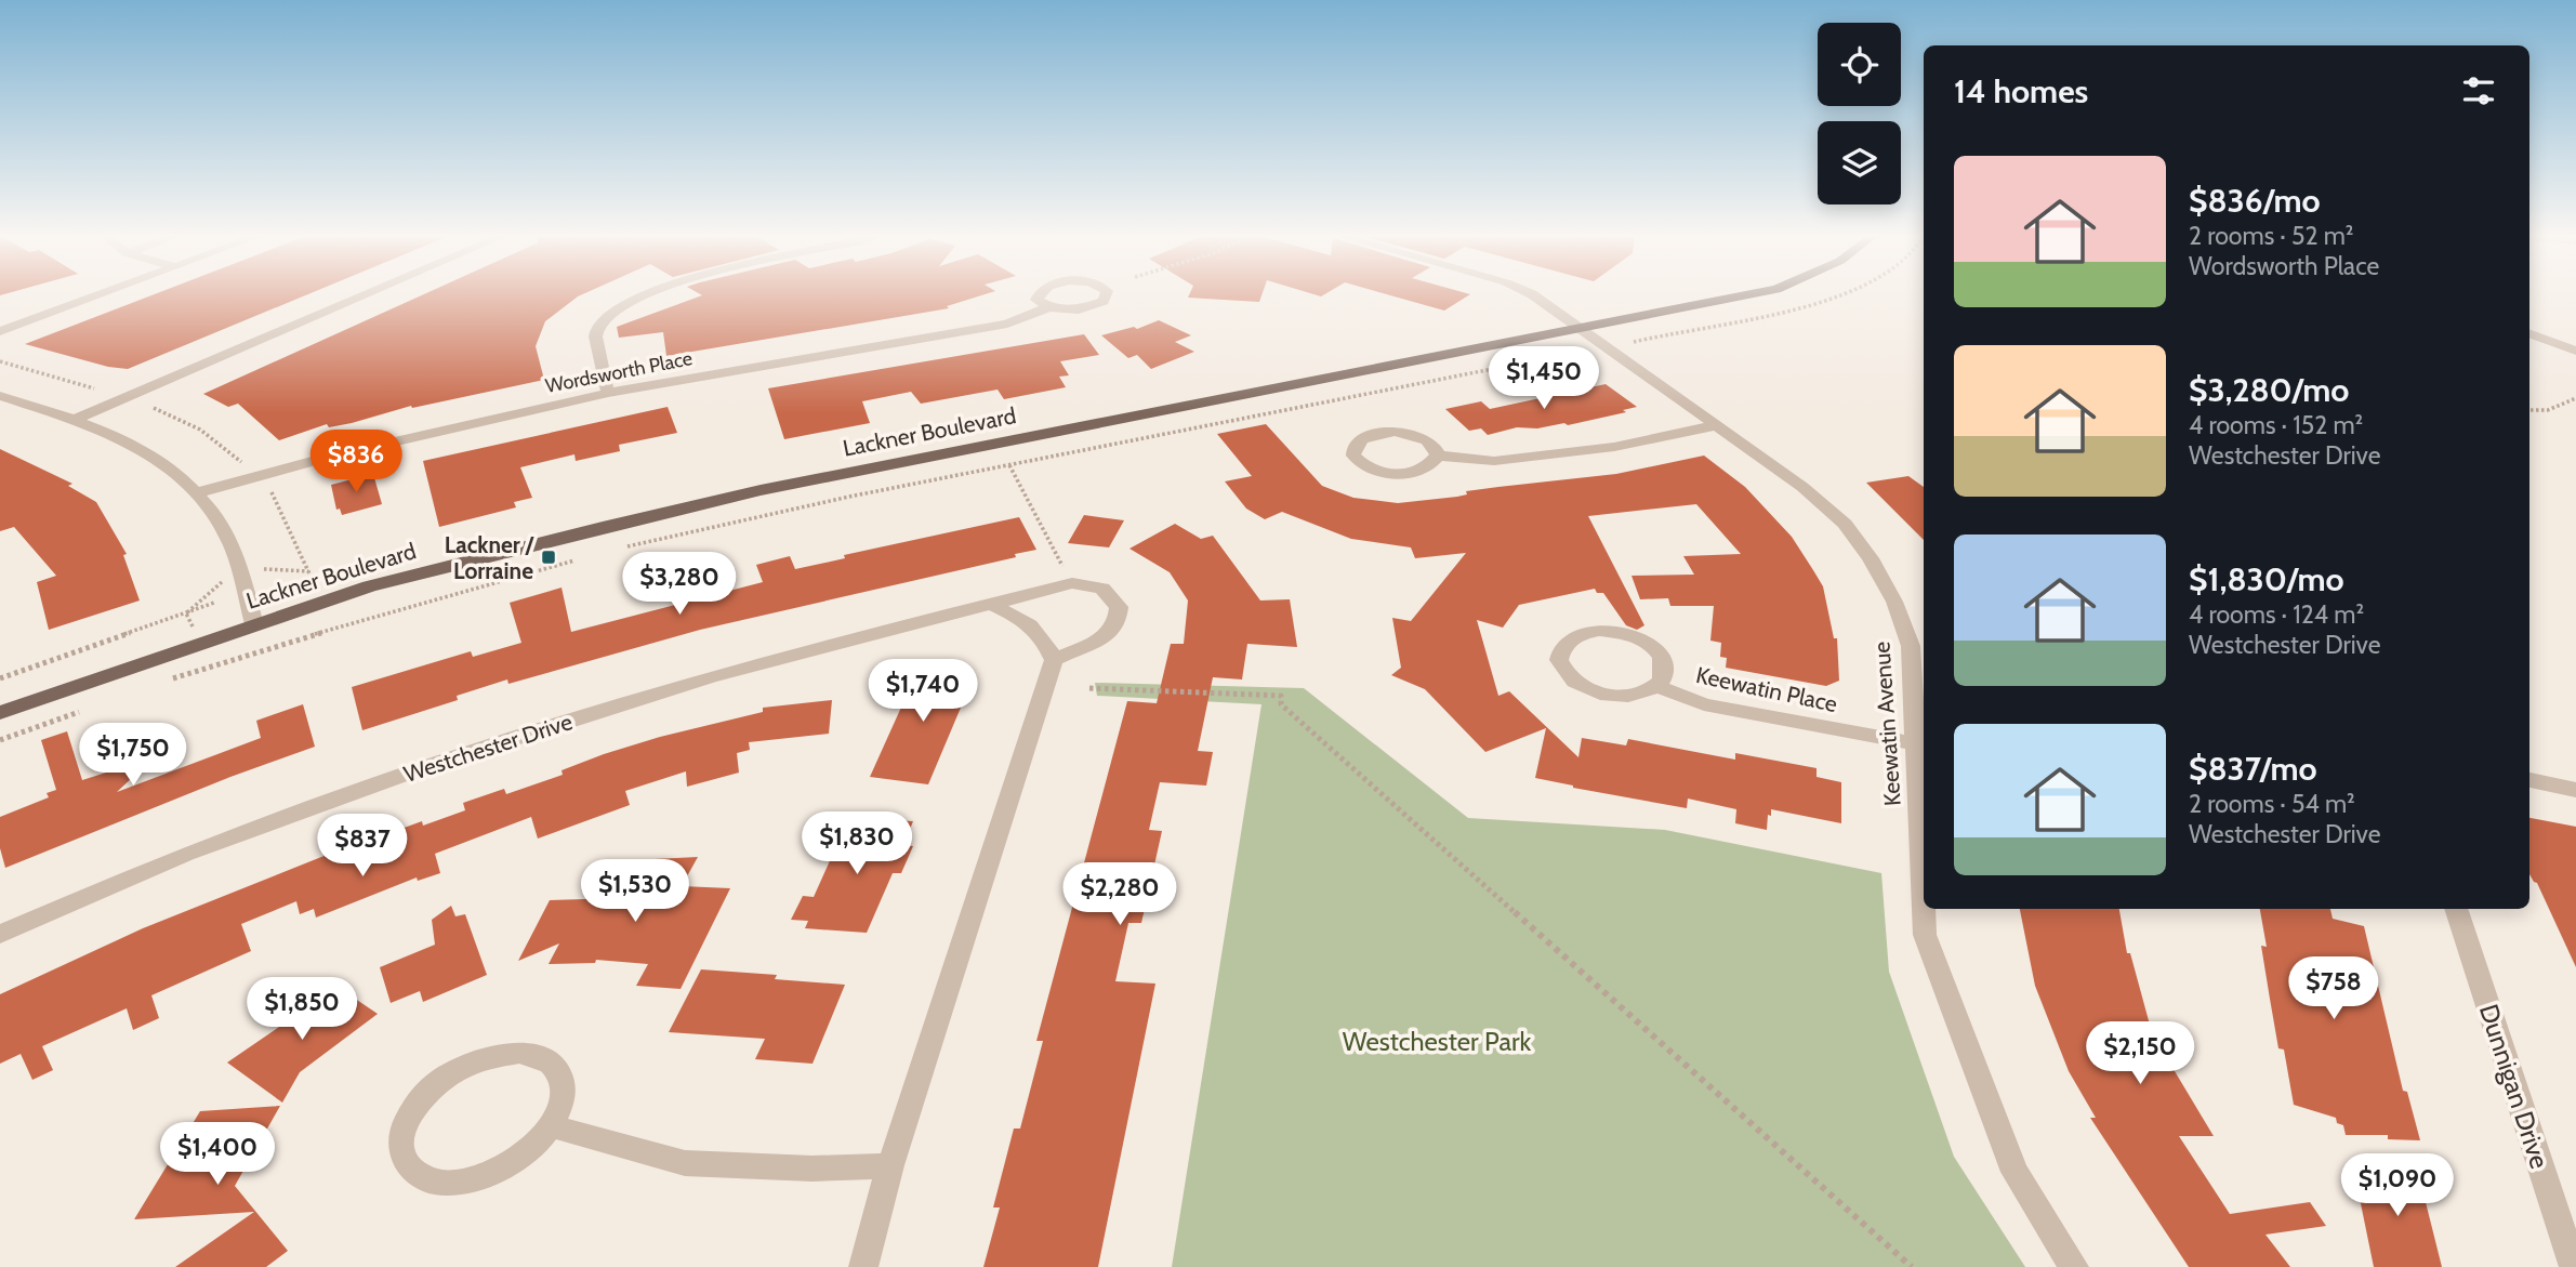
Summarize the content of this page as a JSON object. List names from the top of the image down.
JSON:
{
  "streets": {
    "main road": ["Lackner Boulevard"],
    "street": [
      "Wordsworth Place",
      "Keewatin Place",
      "Keewatin Avenue",
      "Westchester Drive",
      "Dunnigan Drive"
    ]
  },
  "crossings": [
    ["Lackner Boulevard", "Keewatin Avenue"],
    ["Keewatin Place", "Keewatin Avenue"]
  ],
  "parks": ["Westchester Park"],
  "places": {
    "transit": ["Lackner / Lorraine"]
  },
  "page": {
    "heading": "14 homes",
    "list": [
      {
        "name": "$836/mo",
        "note": "2 rooms · 52 m² · Wordsworth Place"
      },
      {
        "name": "$3,280/mo",
        "note": "4 rooms · 152 m² · Westchester Drive"
      },
      {
        "name": "$1,830/mo",
        "note": "4 rooms · 124 m² · Westchester Drive"
      },
      {
        "name": "$837/mo",
        "note": "2 rooms · 54 m² · Westchester Drive"
      }
    ],
    "price": [
      "$1,450",
      "$836",
      "$3,280",
      "$1,740",
      "$1,750",
      "$1,830",
      "$837",
      "$1,530",
      "$2,280",
      "$758",
      "$1,850",
      "$2,150",
      "$1,400",
      "$1,090"
    ]
  }
}
